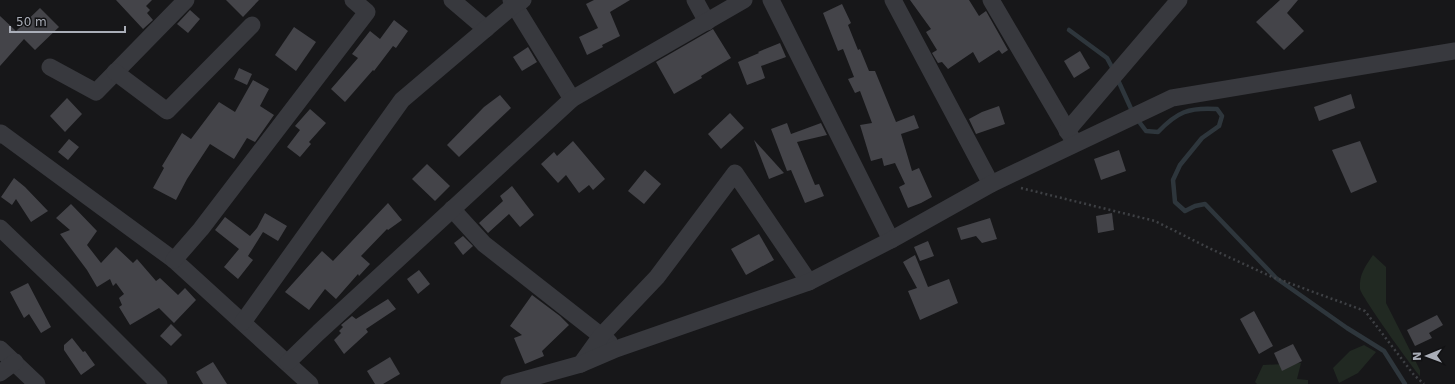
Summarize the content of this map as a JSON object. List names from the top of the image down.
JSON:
{
  "scale_bar": "50 m",
  "north": "left"
}
